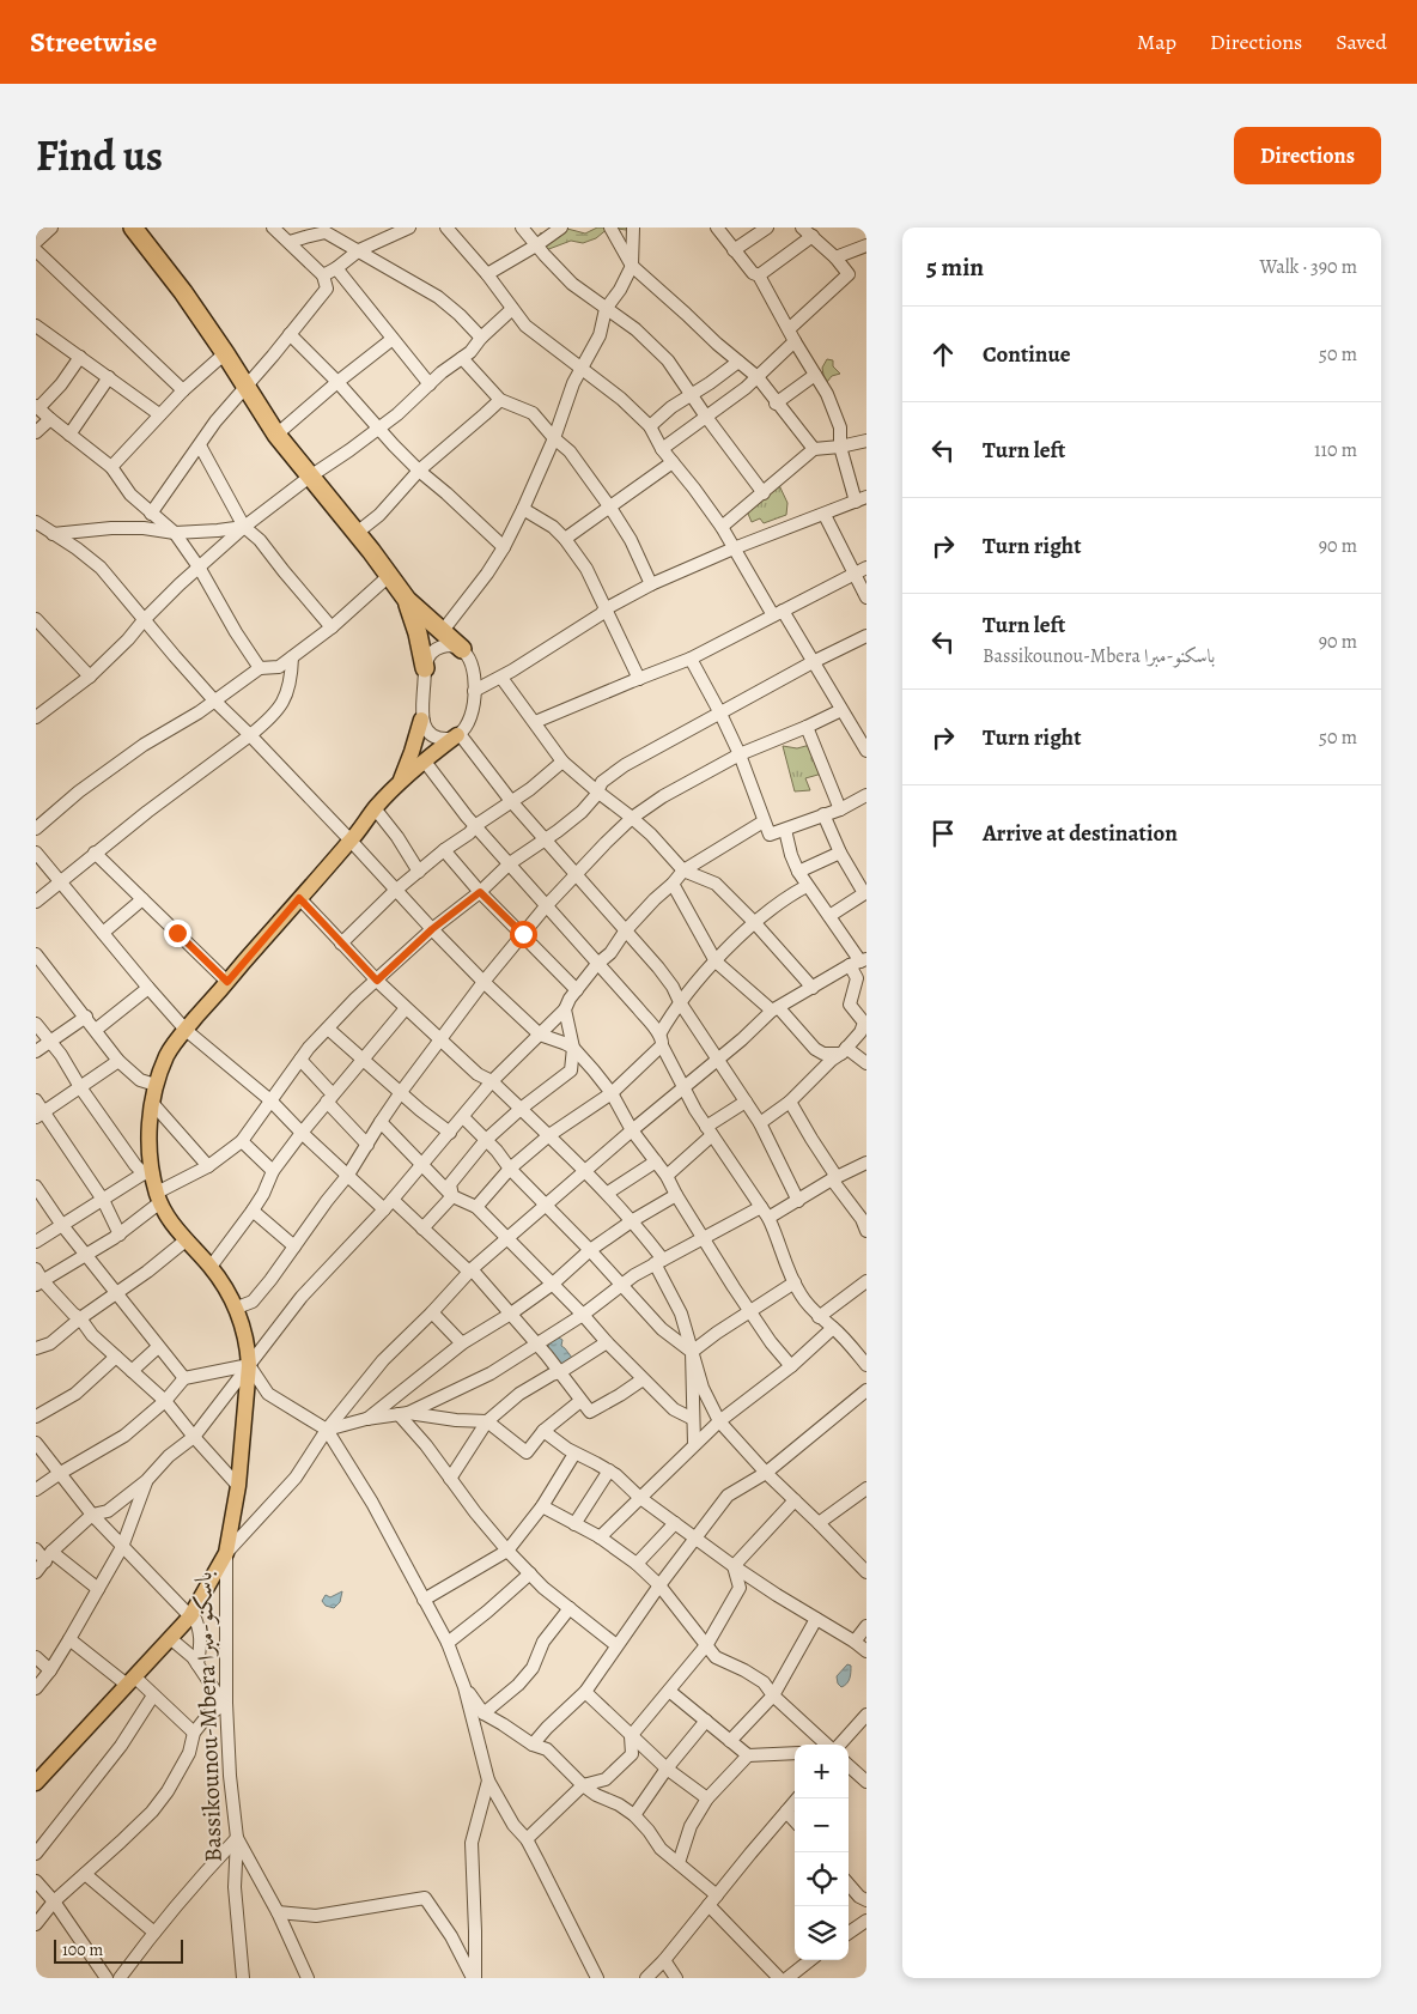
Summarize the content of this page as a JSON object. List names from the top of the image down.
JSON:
{
  "streets": {
    "main road": ["Bassikounou-Mbera باسكنو-مبرا"]
  },
  "scale_bar": "100 m",
  "page": {
    "header": "Streetwise",
    "nav": ["Map", "Directions", "Saved"],
    "title": "Find us",
    "buttons": "Directions",
    "heading": ["5 min", "Walk · 390 m"],
    "list": [
      ["Continue", "50 m"],
      ["Turn left", "110 m"],
      ["Turn right", "90 m"],
      ["Turn left", "Bassikounou-Mbera باسكنو-مبرا", "90 m"],
      ["Turn right", "50 m"],
      "Arrive at destination"
    ],
    "map_buttons": ["+", "−"],
    "scale": "100 m"
  }
}
